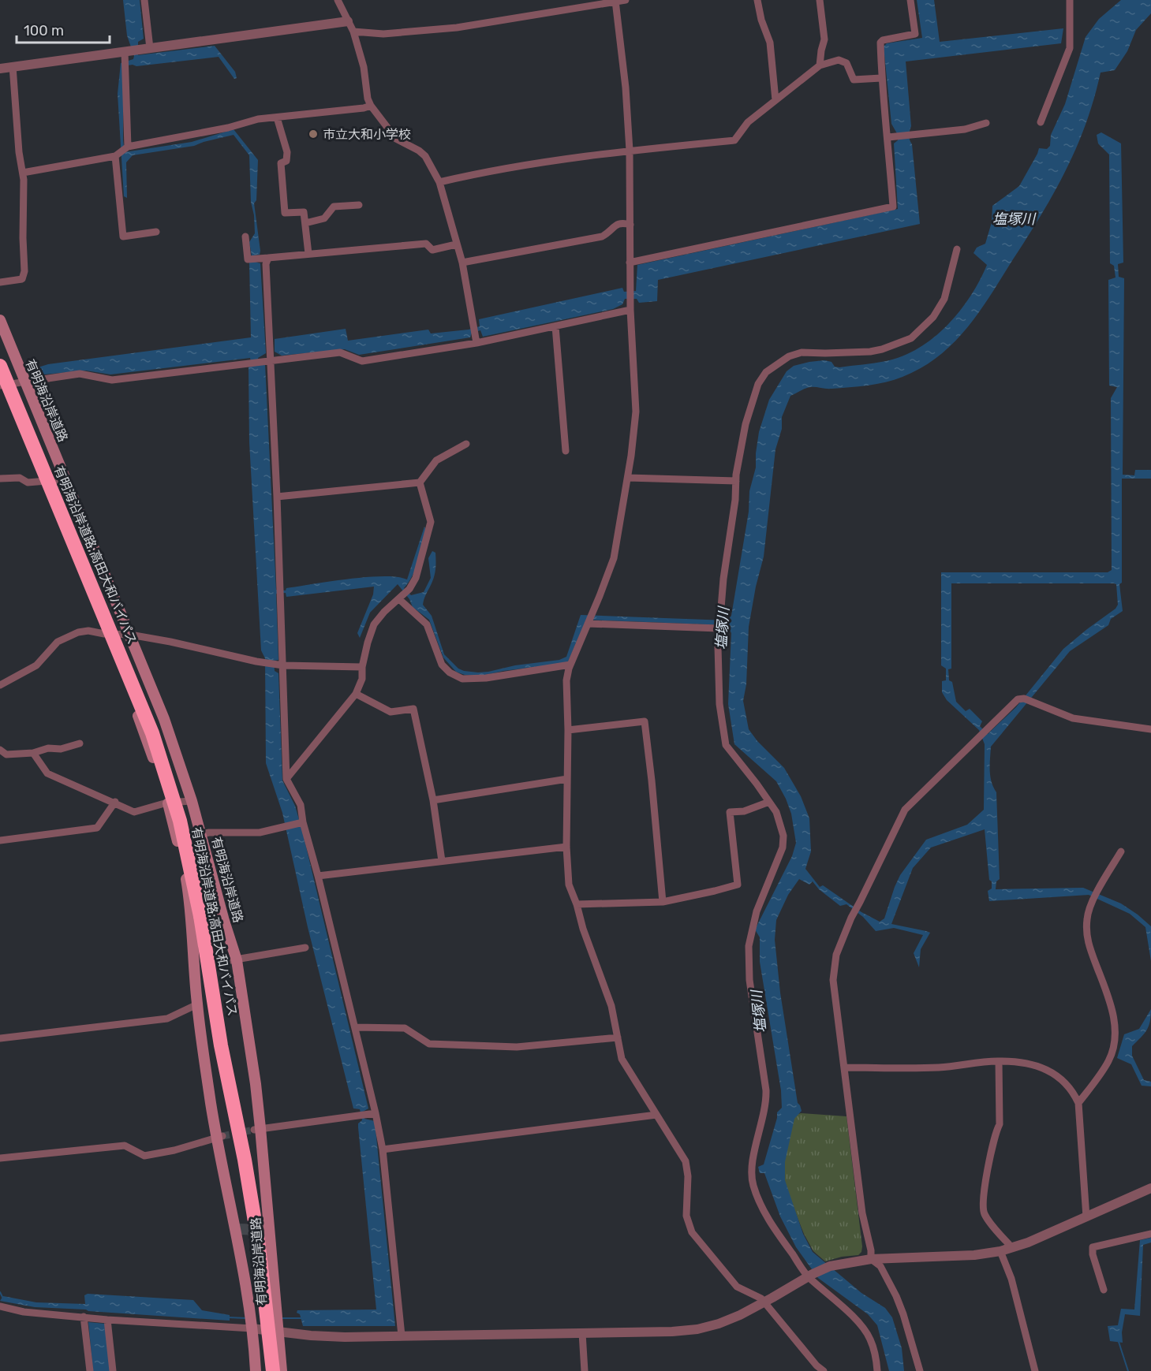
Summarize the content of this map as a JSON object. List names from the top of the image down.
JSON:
{
  "streets": {
    "highway": ["有明海沿岸道路;高田大和バイパス"],
    "main road": ["有明海沿岸道路"]
  },
  "crossings": [
    ["有明海沿岸道路", "有明海沿岸道路;高田大和バイパス"]
  ],
  "water": ["塩塚川"],
  "places": ["市立大和小学校"],
  "scale_bar": "100 m"
}
